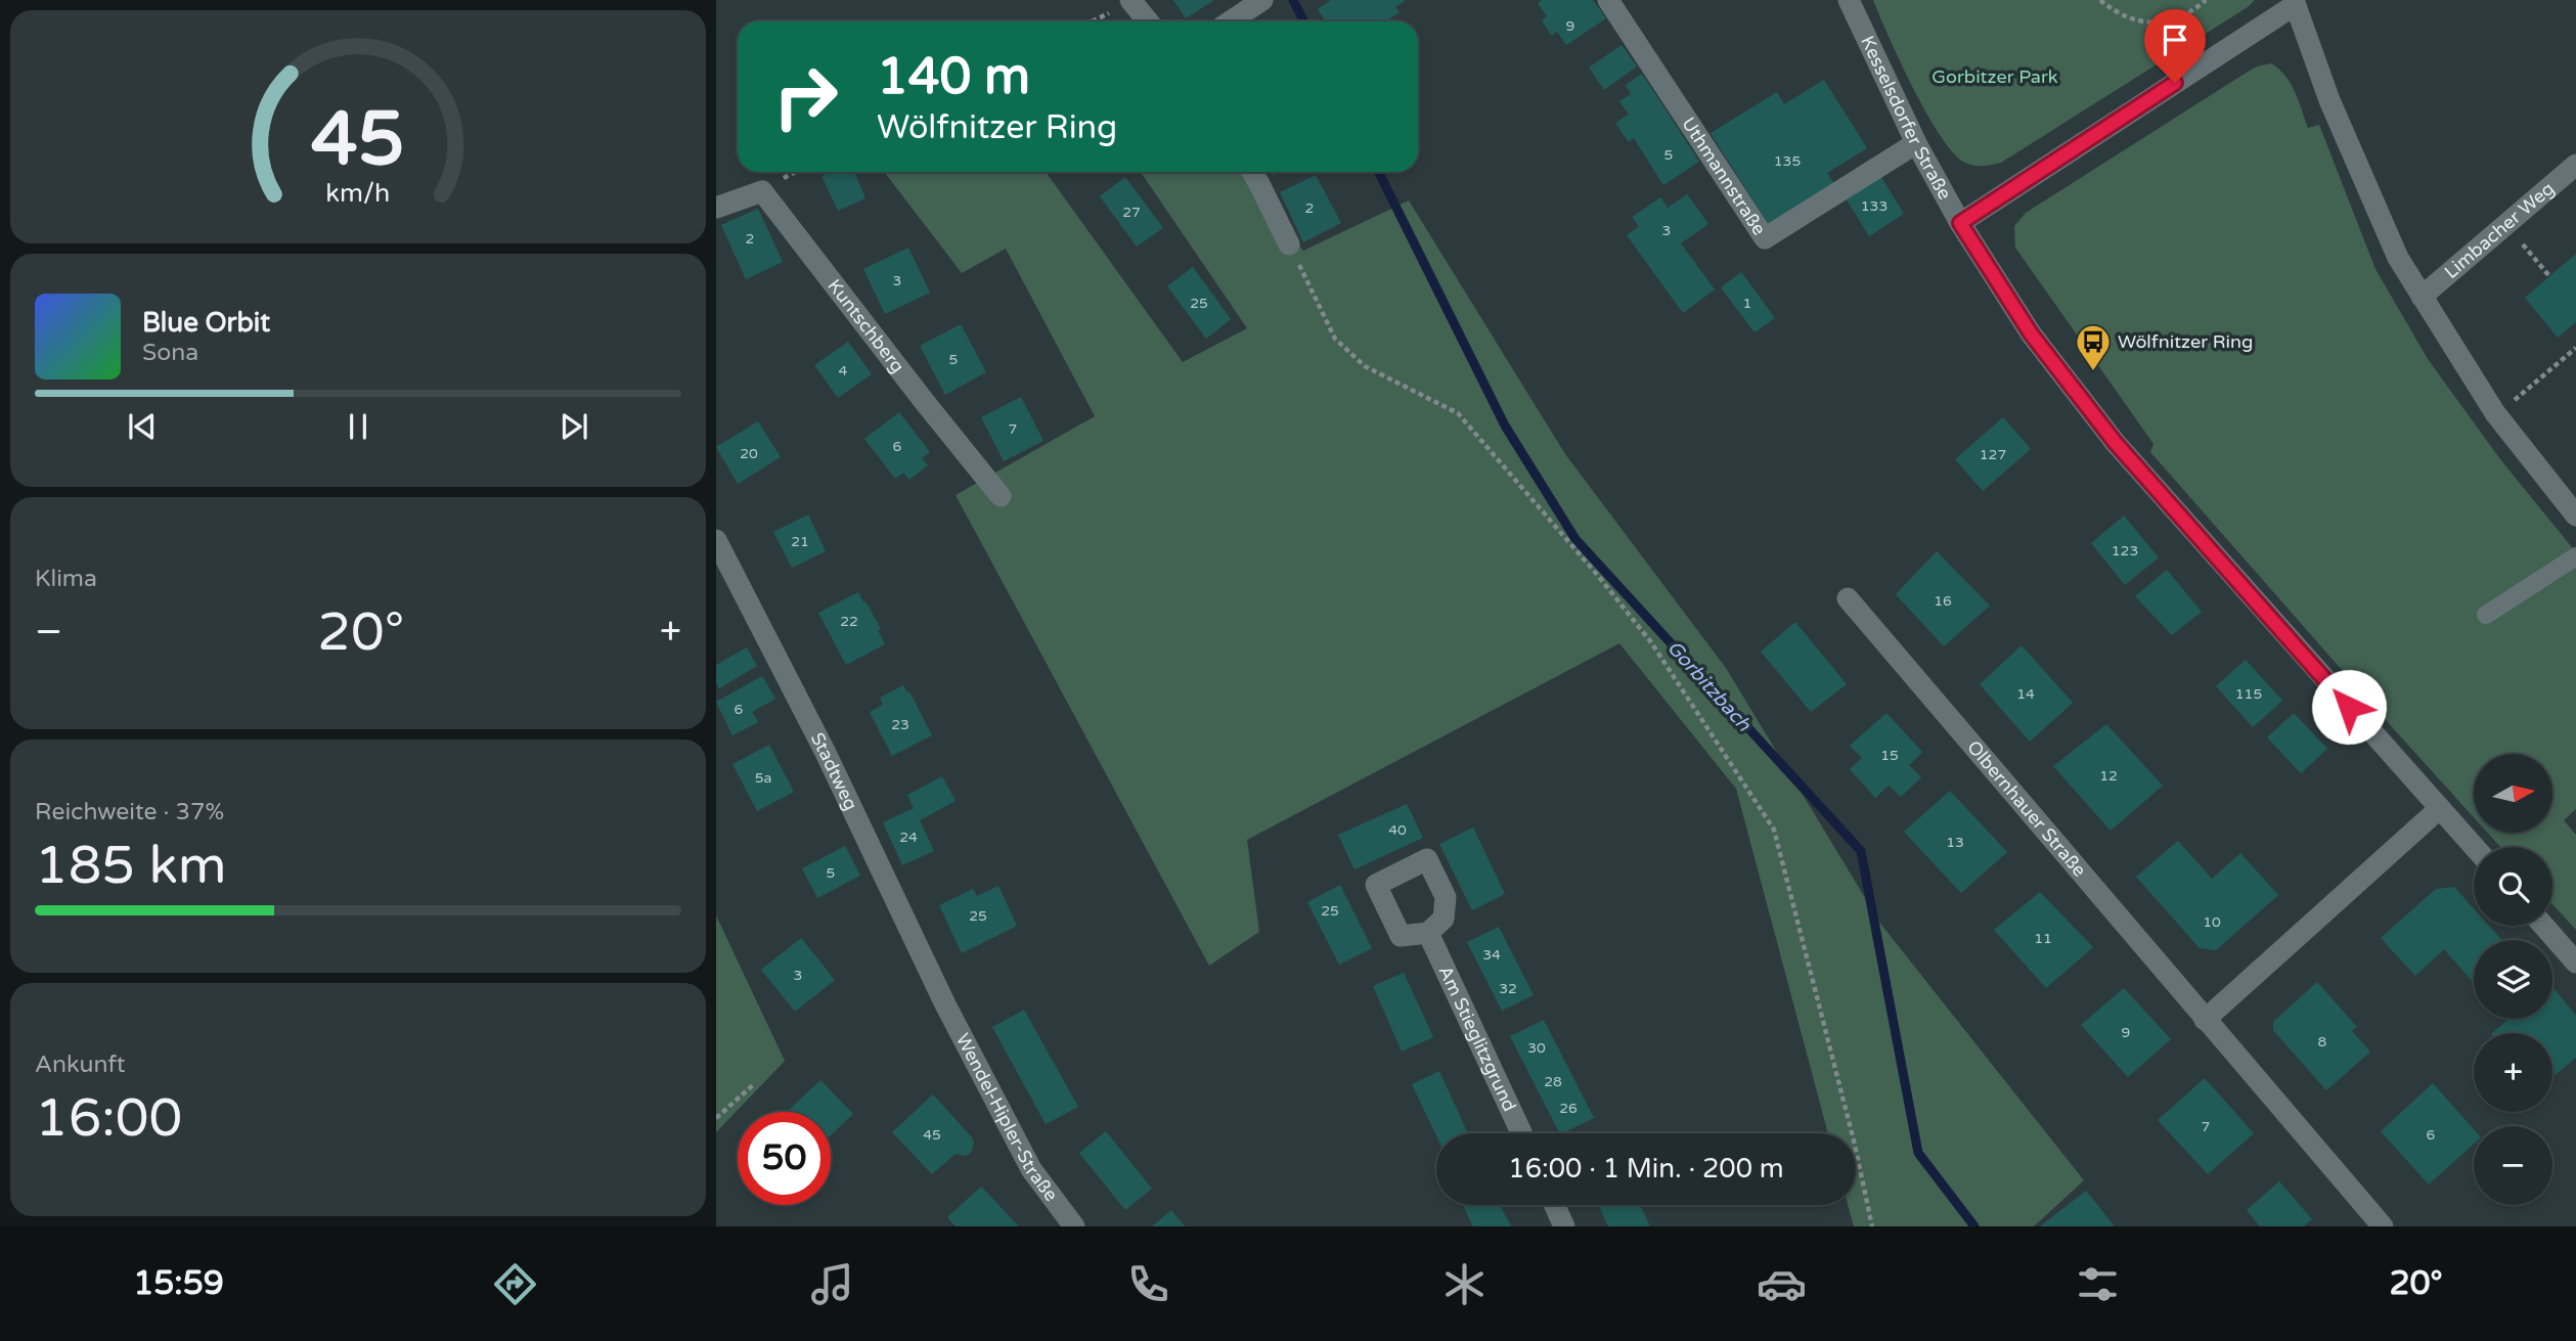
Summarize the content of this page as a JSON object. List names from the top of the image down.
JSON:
{
  "streets": {
    "street": [
      "Kesselsdorfer Straße",
      "Uthmannstraße",
      "Limbacher Weg",
      "Kuntschberg",
      "Stadtweg",
      "Olbernhauer Straße",
      "Am Stieglitzgrund",
      "Wendel-Hipler-Straße"
    ]
  },
  "crossings": [
    ["Kesselsdorfer Straße", "Uthmannstraße"],
    ["Stadtweg", "Wendel-Hipler-Straße"]
  ],
  "water": ["Gorbitzbach"],
  "parks": ["Gorbitzer Park"],
  "places": {
    "bus stop": ["Wölfnitzer Ring"]
  },
  "house_numbers": [
    "9",
    "5",
    "135",
    "133",
    "2",
    "27",
    "3",
    "2",
    "3",
    "25",
    "1",
    "5",
    "4",
    "7",
    "6",
    "20",
    "127",
    "21",
    "123",
    "16",
    "22",
    "14",
    "115",
    "6",
    "23",
    "15",
    "12",
    "5a",
    "40",
    "24",
    "13",
    "5",
    "25",
    "25",
    "10",
    "11",
    "34",
    "3",
    "32",
    "9",
    "8",
    "30",
    "28",
    "26",
    "7",
    "45",
    "6"
  ],
  "north": "right",
  "page": {
    "turn": ["140 m", "Wölfnitzer Ring"],
    "song": ["Blue Orbit", "Sona"],
    "tile": [
      "Klima",
      ["Reichweite · 37%", "185 km"],
      ["Ankunft", "16:00"]
    ],
    "heat": ["−", "20°", "+"],
    "map_buttons": ["+", "−"],
    "limit": "50",
    "trip": "16:00 · 1 Min. · 200 m",
    "tabs": ["15:59", "20°"],
    "gauge": ["45", "km/h"]
  }
}
